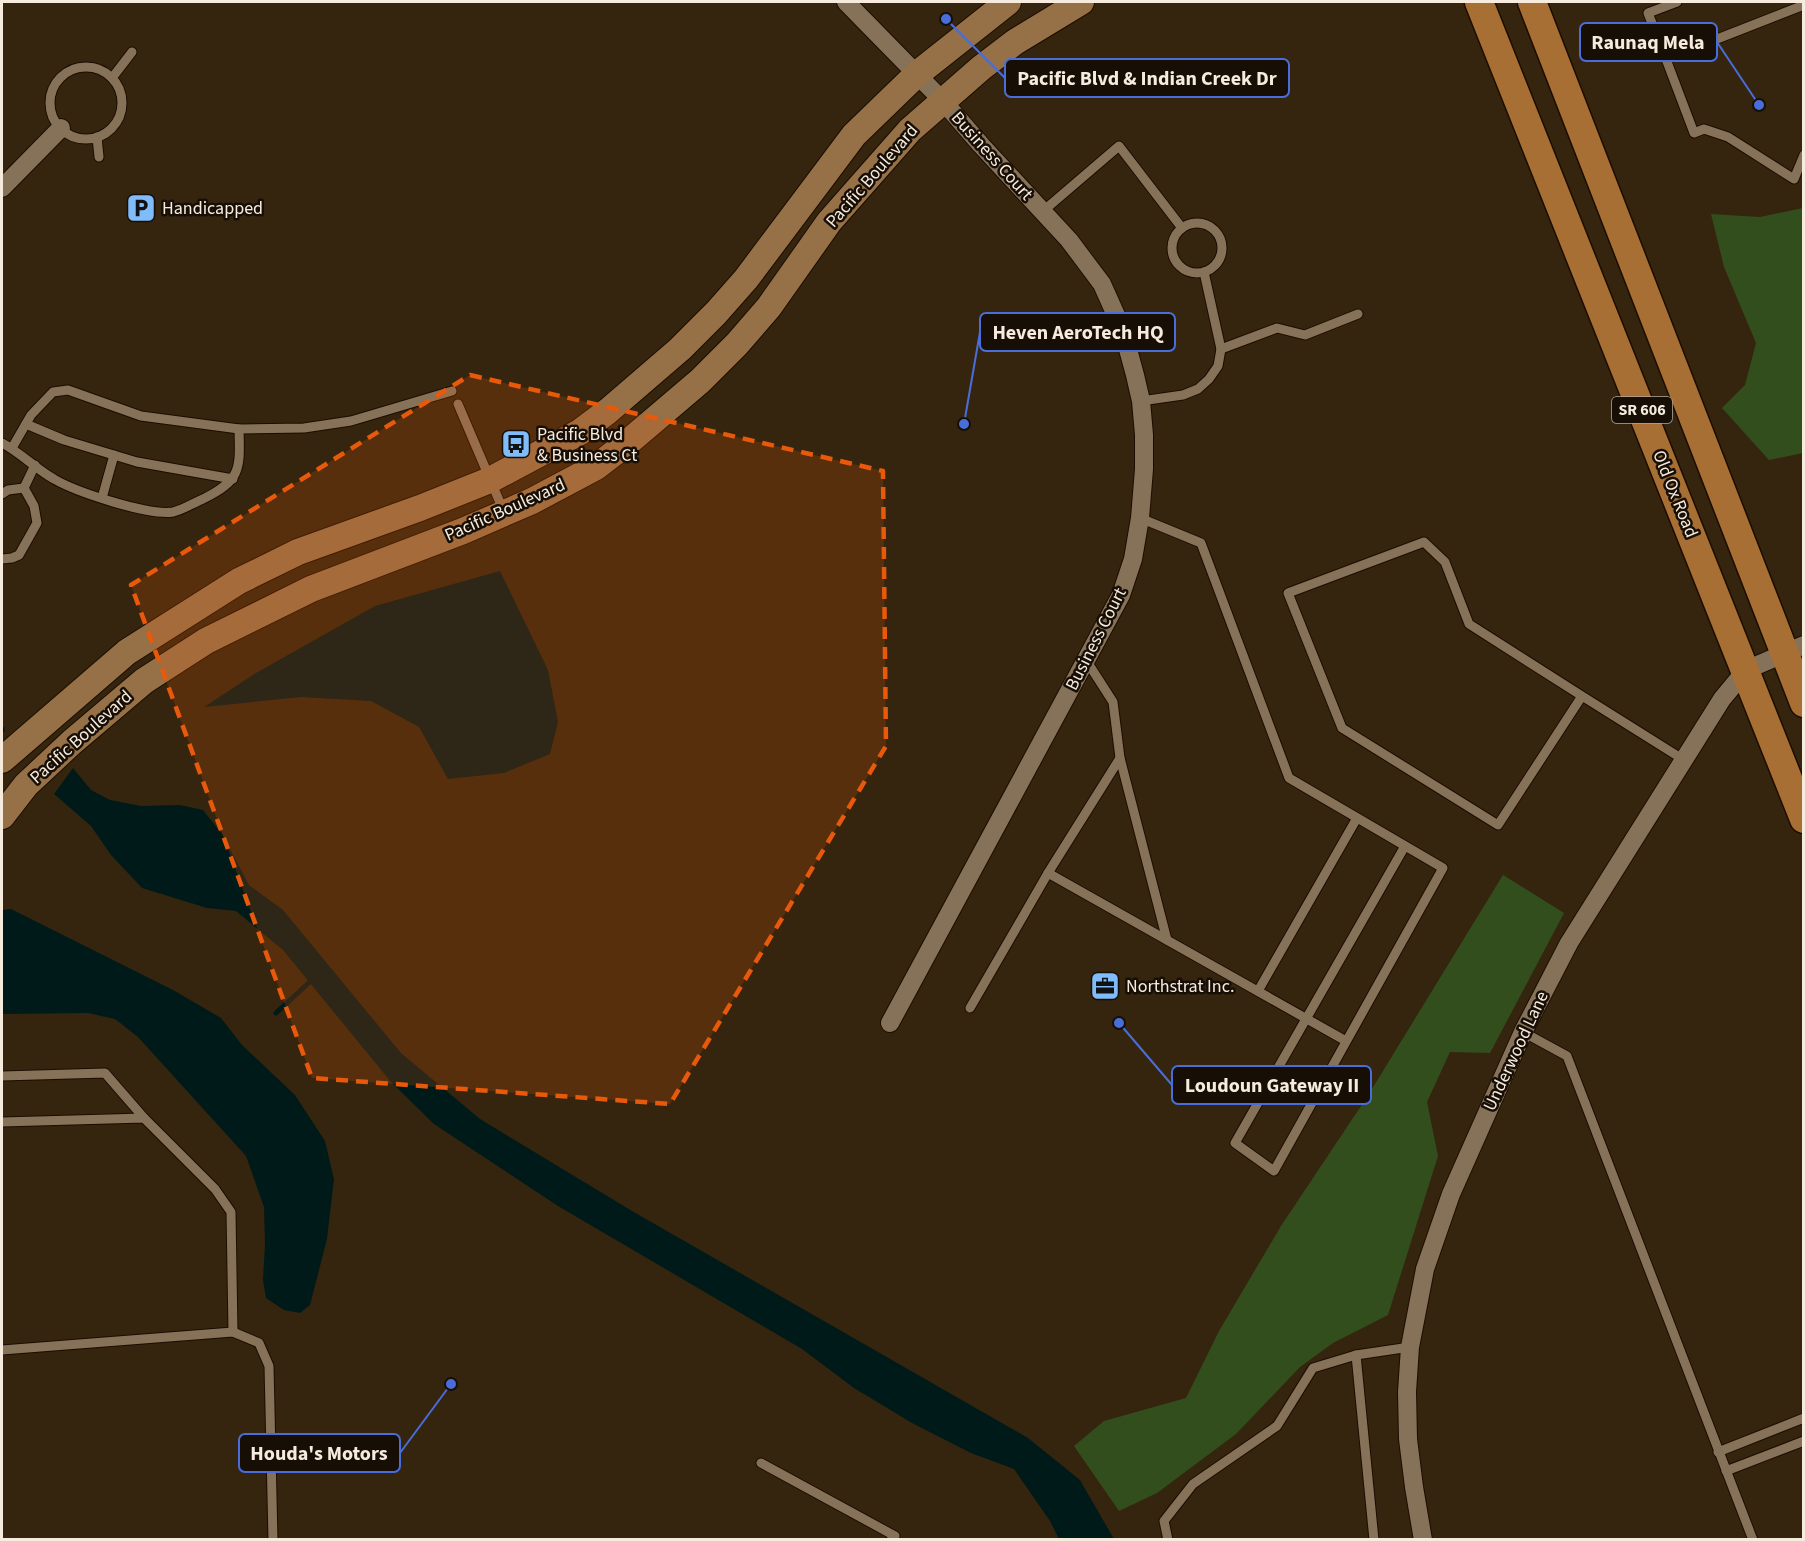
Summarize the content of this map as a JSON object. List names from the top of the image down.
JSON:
{
  "streets": {
    "main road": ["Pacific Boulevard", "SR 606", "Old Ox Road"],
    "street": ["Business Court", "Underwood Lane"]
  },
  "crossings": [
    ["Business Court", "Pacific Boulevard"],
    ["SR 606", "Underwood Lane"],
    ["Old Ox Road", "Underwood Lane"]
  ],
  "places": {
    "other": [
      "Pacific Blvd & Indian Creek Dr",
      "Raunaq Mela",
      "Heven AeroTech HQ",
      "Loudoun Gateway II",
      "Houda's Motors"
    ],
    "parking": ["Handicapped"],
    "bus stop": ["Pacific Blvd & Business Ct"],
    "office": ["Northstrat Inc."]
  }
}
